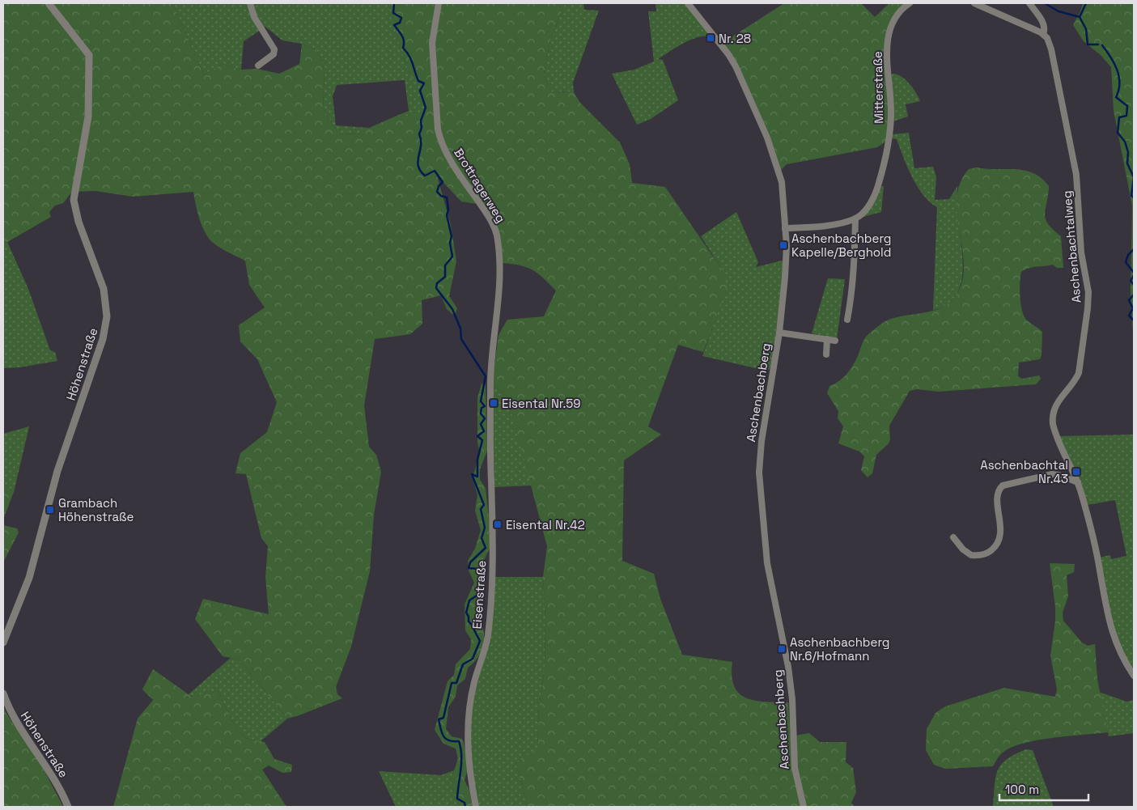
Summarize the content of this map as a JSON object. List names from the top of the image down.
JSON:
{
  "streets": {
    "street": [
      "Mitterstraße",
      "Brottragerweg",
      "Aschenbachtalweg",
      "Höhenstraße",
      "Aschenbachberg",
      "Eisenstraße"
    ]
  },
  "crossings": [
    ["Brottragerweg", "Eisenstraße"]
  ],
  "places": {
    "transit": [
      "Nr. 28",
      "Aschenbachberg Kapelle/Berghold",
      "Eisental Nr.59",
      "Aschenbachtal Nr.43",
      "Grambach Höhenstraße",
      "Eisental Nr.42",
      "Aschenbachberg Nr.6/Hofmann"
    ]
  },
  "scale_bar": "100 m"
}
